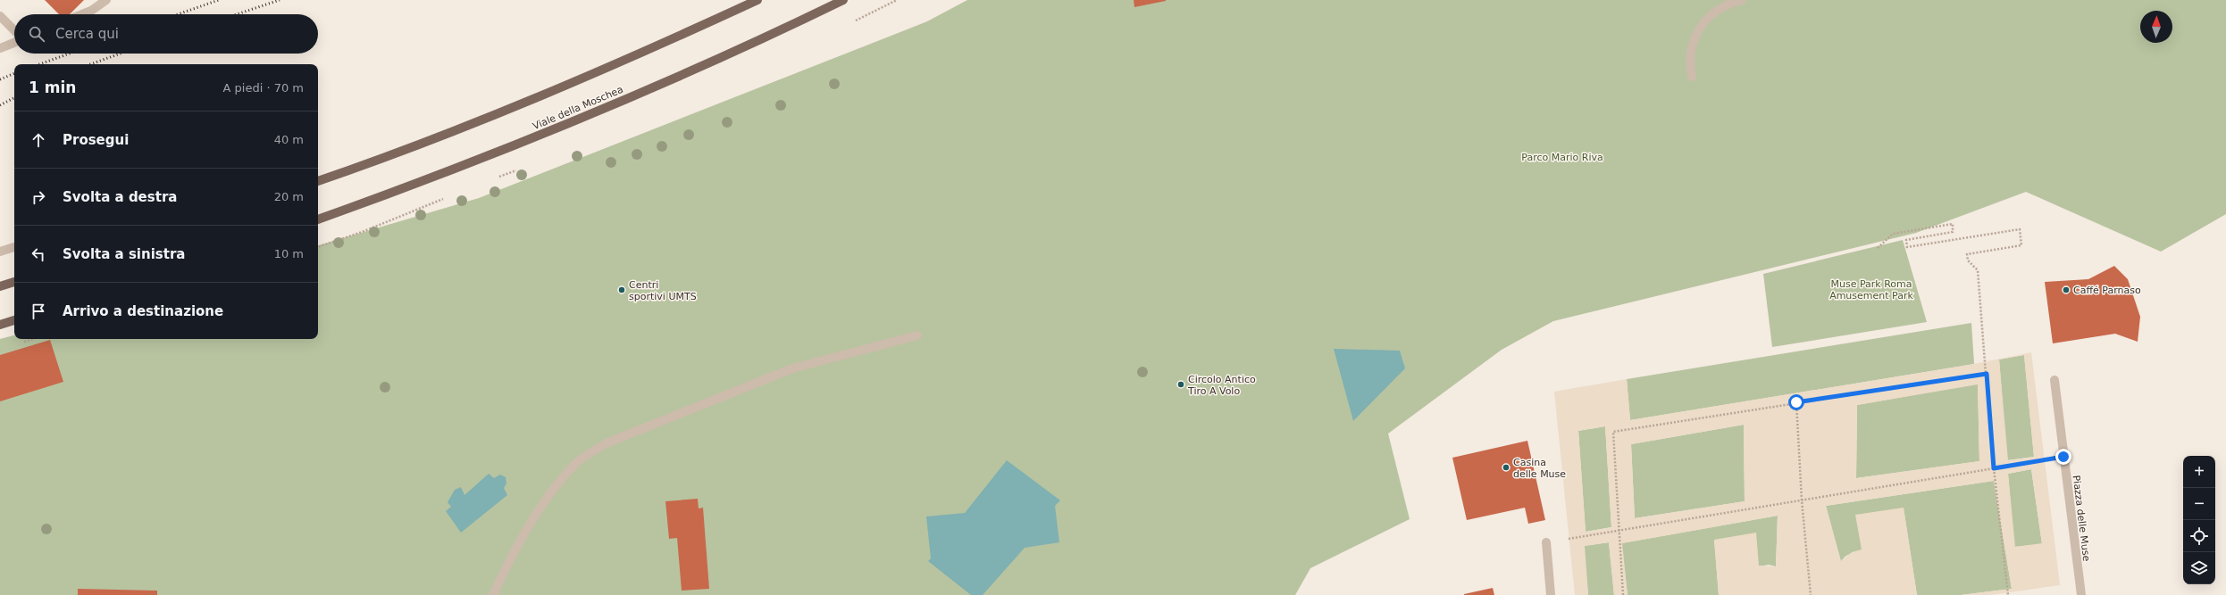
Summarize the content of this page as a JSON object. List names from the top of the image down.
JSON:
{
  "streets": {
    "main road": ["Viale della Moschea"],
    "street": ["Piazza delle Muse"]
  },
  "parks": ["Parco Mario Riva", "Muse Park Roma Amusement Park"],
  "places": [
    "Centri sportivi UMTS",
    "Caffé Parnaso",
    "Circolo Antico Tiro A Volo",
    "Casina delle Muse"
  ],
  "north": "top",
  "page": {
    "search": "Cerca qui",
    "heading": ["1 min", "A piedi · 70 m"],
    "list": [
      ["Prosegui", "40 m"],
      ["Svolta a destra", "20 m"],
      ["Svolta a sinistra", "10 m"],
      "Arrivo a destinazione"
    ],
    "map_buttons": ["+", "−"]
  }
}
